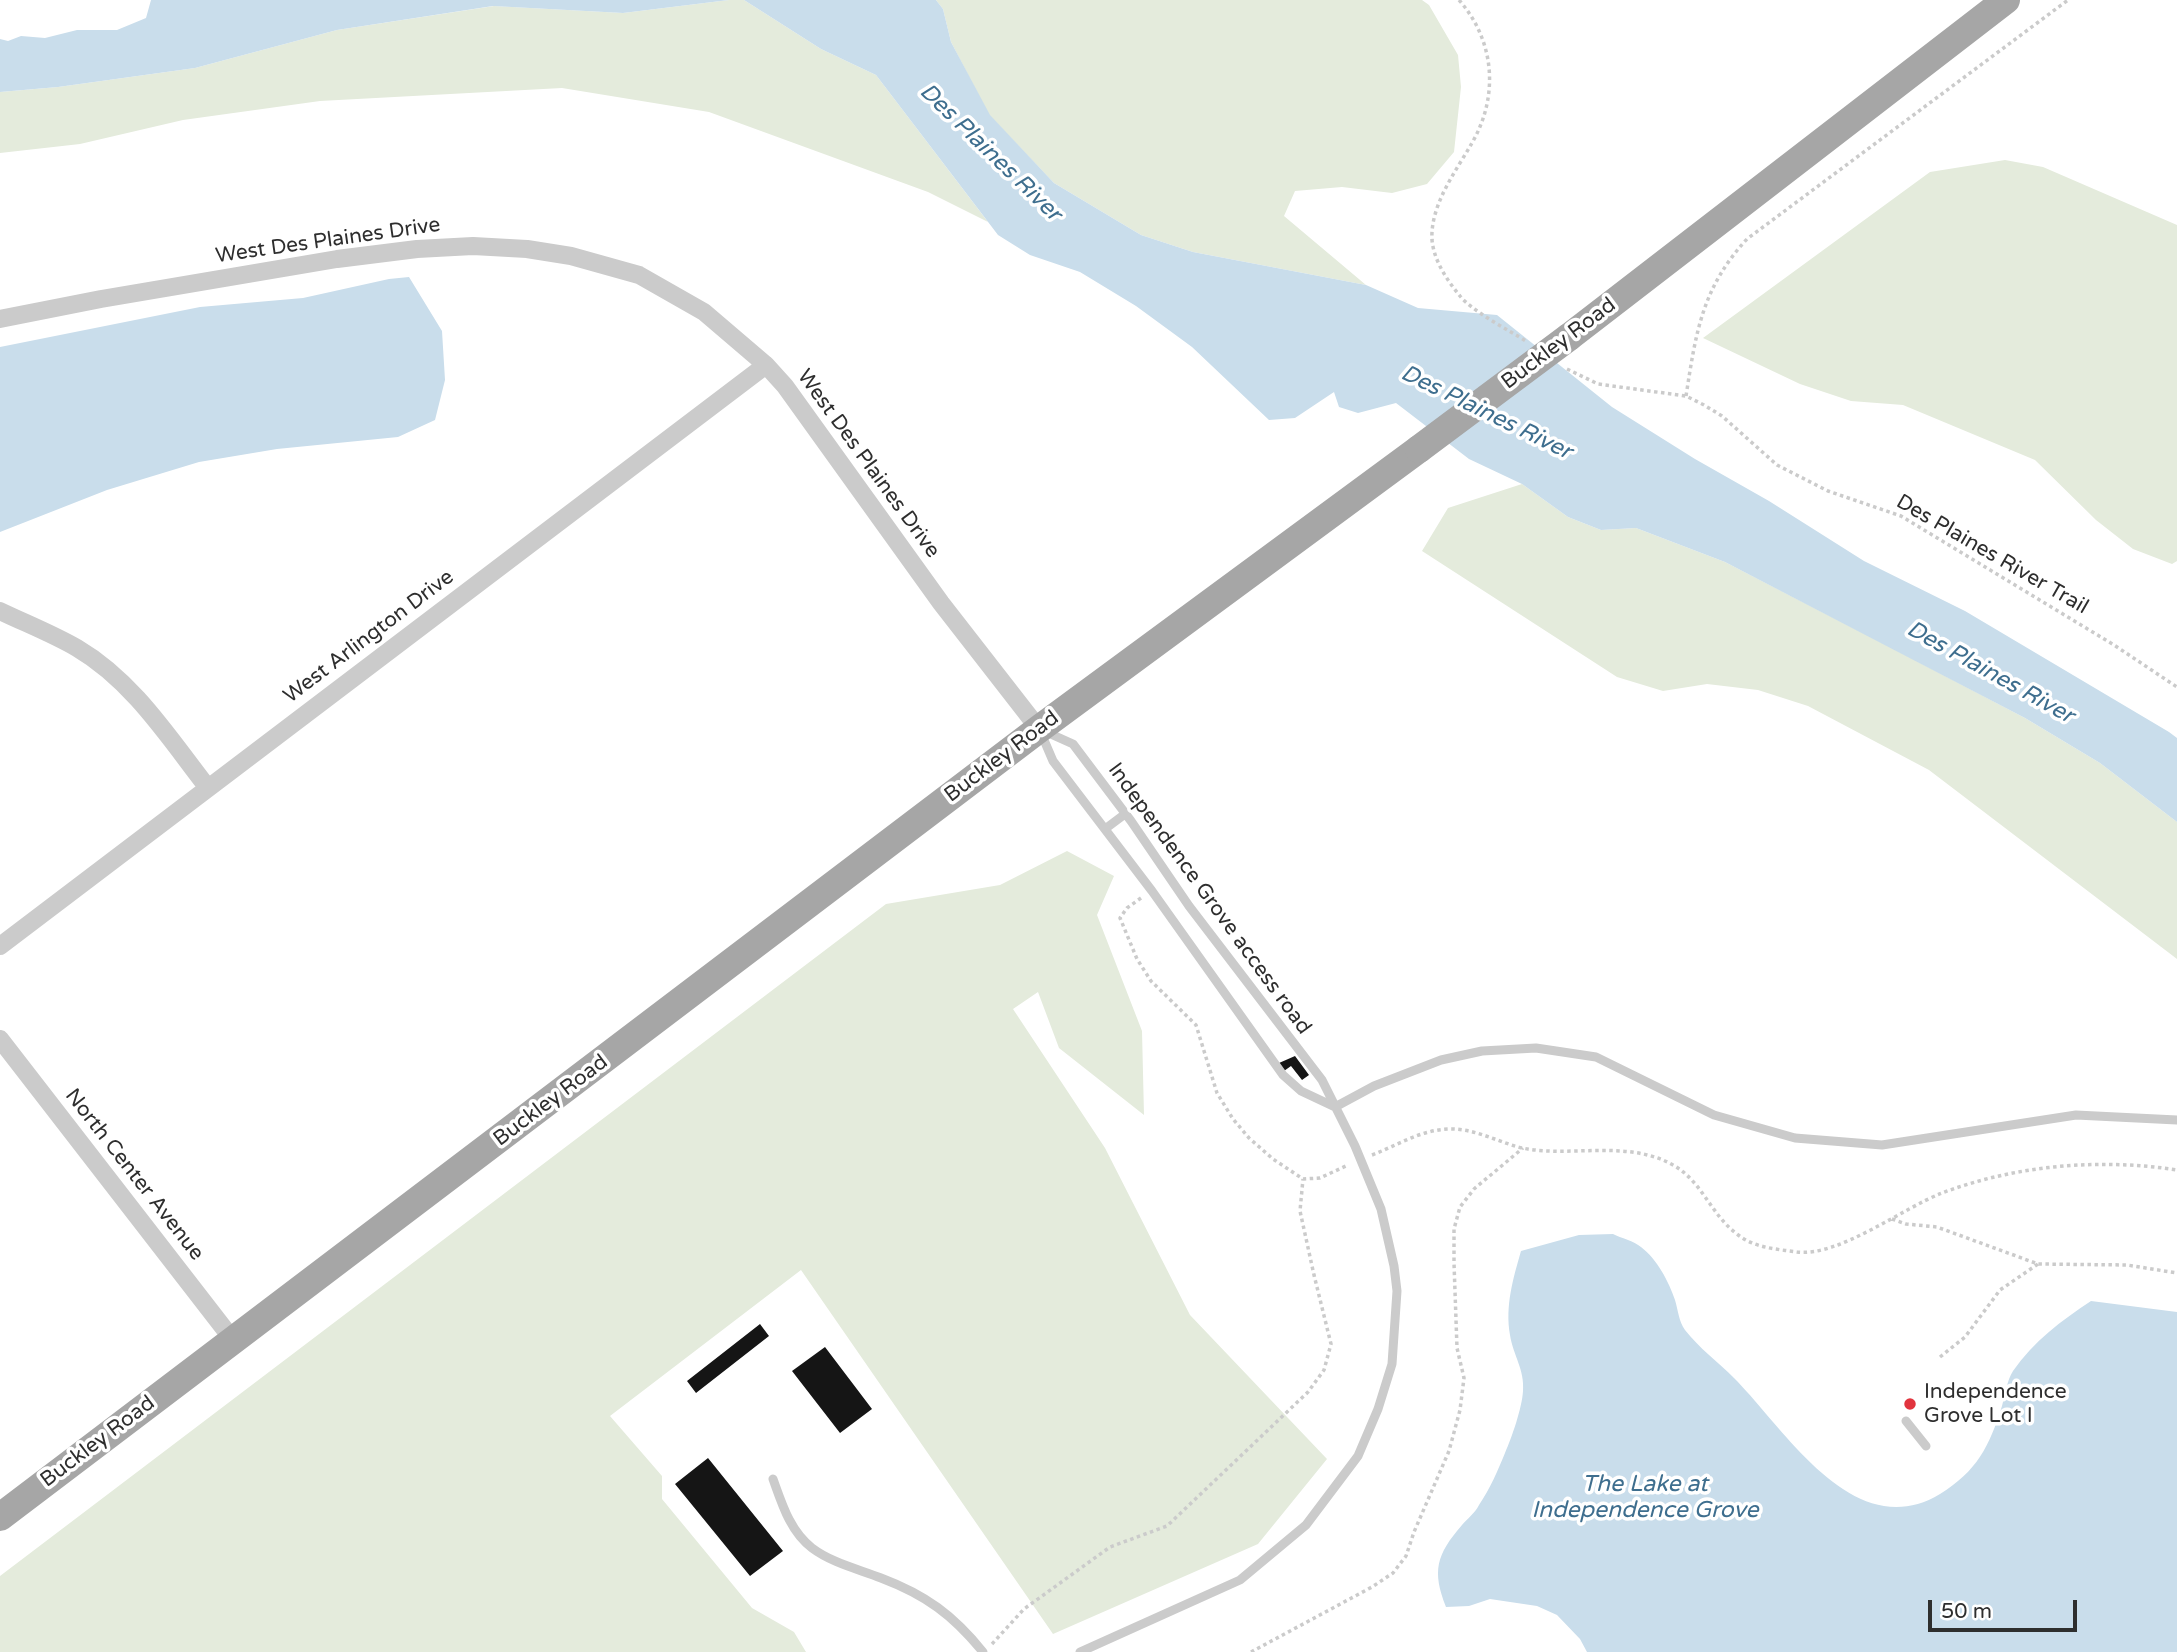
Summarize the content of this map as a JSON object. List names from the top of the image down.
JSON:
{
  "streets": {
    "main road": ["Buckley Road"],
    "street": ["West Des Plaines Drive", "West Arlington Drive", "North Center Avenue"],
    "lane": ["Independence Grove access road"],
    "path": ["Des Plaines River Trail"]
  },
  "crossings": [
    ["West Des Plaines Drive", "Buckley Road"],
    ["West Des Plaines Drive", "West Arlington Drive"],
    ["West Des Plaines Drive", "Independence Grove access road"],
    ["Buckley Road", "Independence Grove access road"],
    ["Buckley Road", "North Center Avenue"]
  ],
  "water": ["Des Plaines River", "The Lake at Independence Grove"],
  "places": ["Independence Grove Lot I"],
  "scale_bar": "50 m"
}
